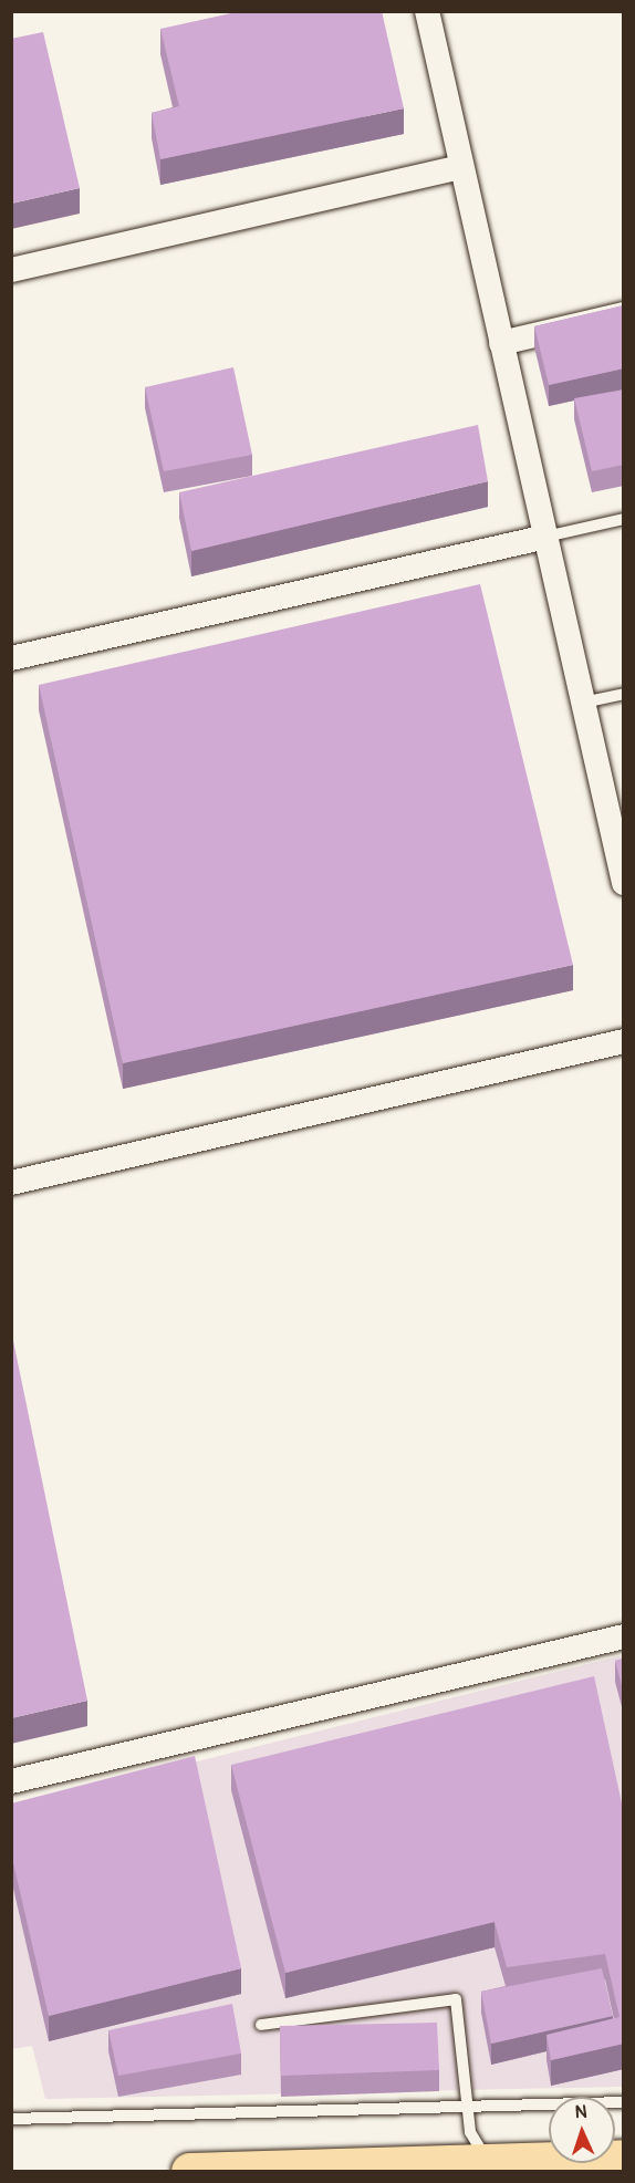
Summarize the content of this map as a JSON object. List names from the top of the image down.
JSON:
{
  "north": "top"
}
